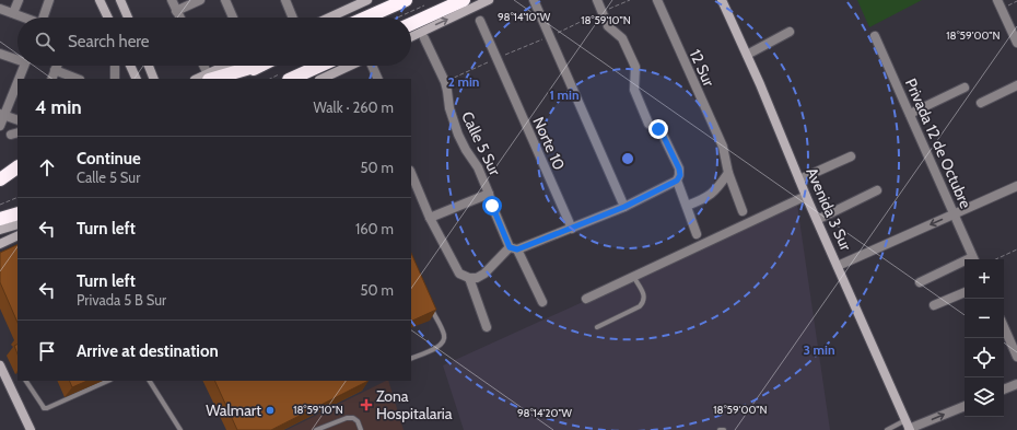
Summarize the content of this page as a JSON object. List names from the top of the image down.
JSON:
{
  "streets": {
    "street": [
      "12 Sur",
      "Calle 5 Sur",
      "Norte 10",
      "Privada 12 de Octubre",
      "Avenida 3 Sur"
    ]
  },
  "places": {
    "health": ["Zona Hospitalaria"],
    "other": ["Walmart"]
  },
  "page": {
    "search": "Search here",
    "heading": ["4 min", "Walk · 260 m"],
    "list": [
      ["Continue", "Calle 5 Sur", "50 m"],
      ["Turn left", "160 m"],
      ["Turn left", "Privada 5 B Sur", "50 m"],
      "Arrive at destination"
    ],
    "map_buttons": ["+", "−"]
  },
  "coordinates": [
    "98°14'10\"W",
    "18°59'10\"N",
    "18°59'00\"N",
    "98°14'20\"W"
  ],
  "rings": ["2 min", "1 min", "3 min"]
}
